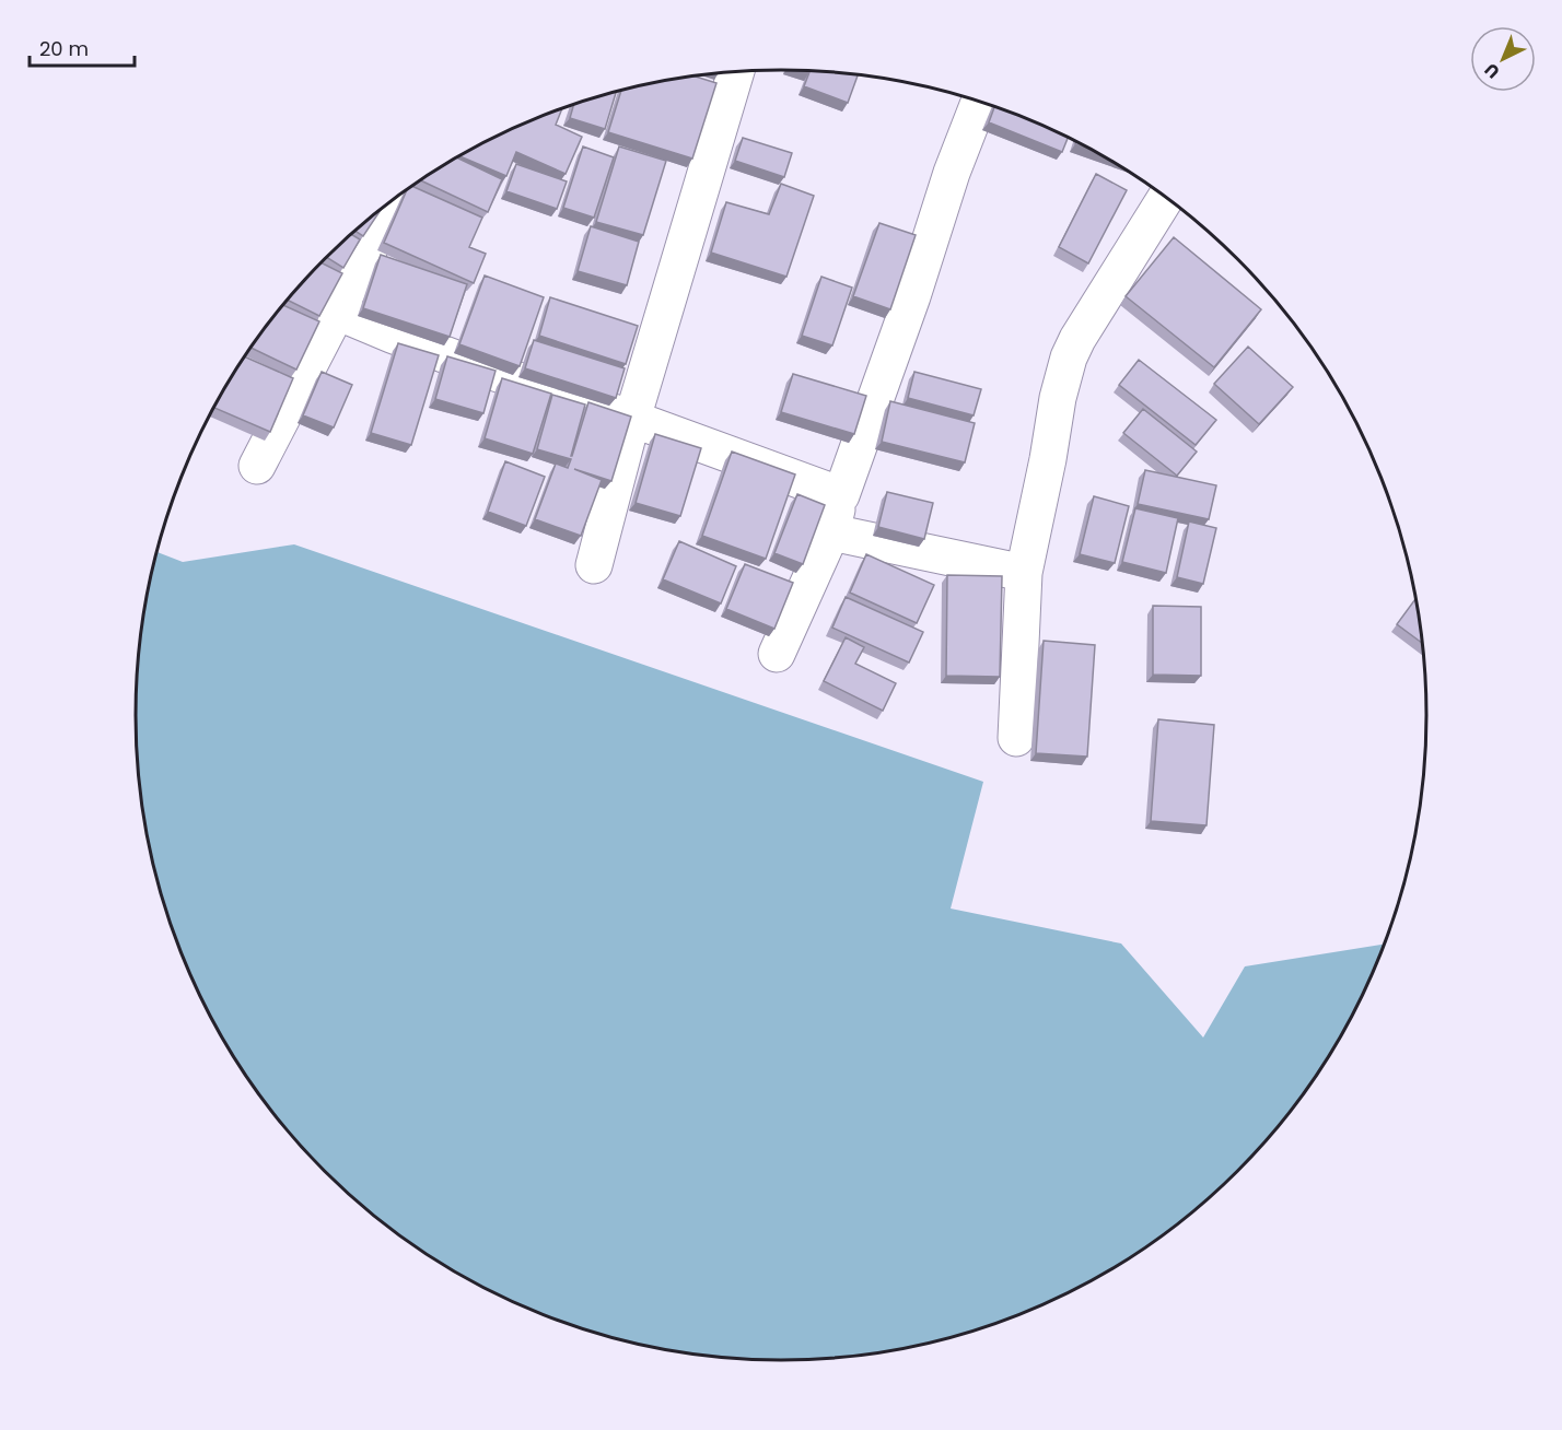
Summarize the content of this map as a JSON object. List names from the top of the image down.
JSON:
{
  "scale_bar": "20 m",
  "north": "bottom left"
}
